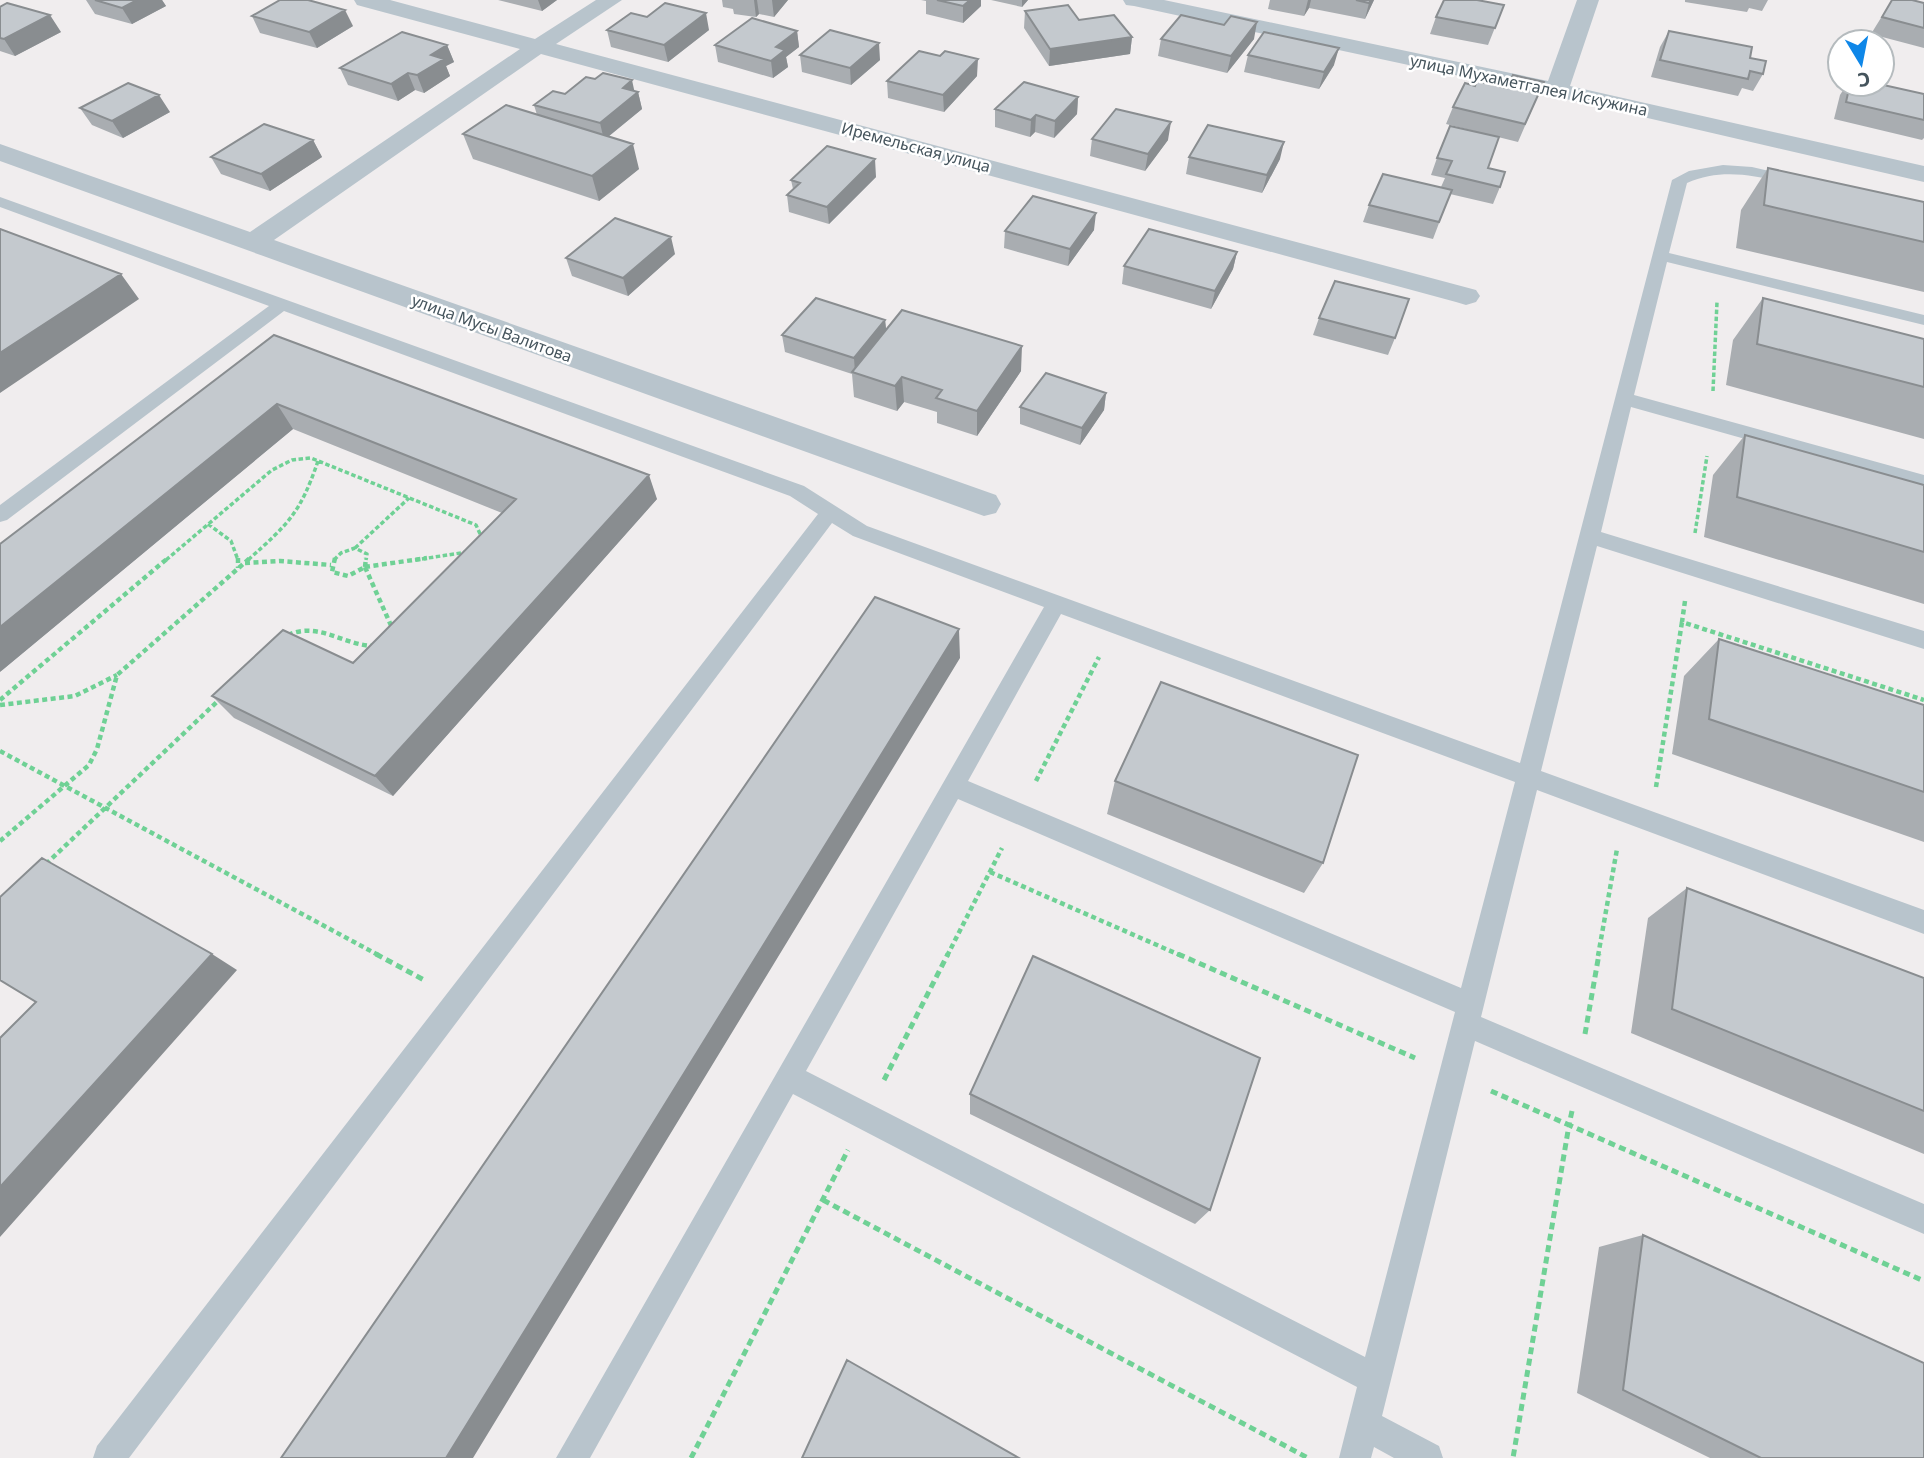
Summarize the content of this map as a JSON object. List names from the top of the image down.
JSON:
{
  "streets": {
    "street": ["улица Мухаметгалея Искужина", "Иремельская улица", "улица Мусы Валитова"]
  },
  "north": "bottom"
}
